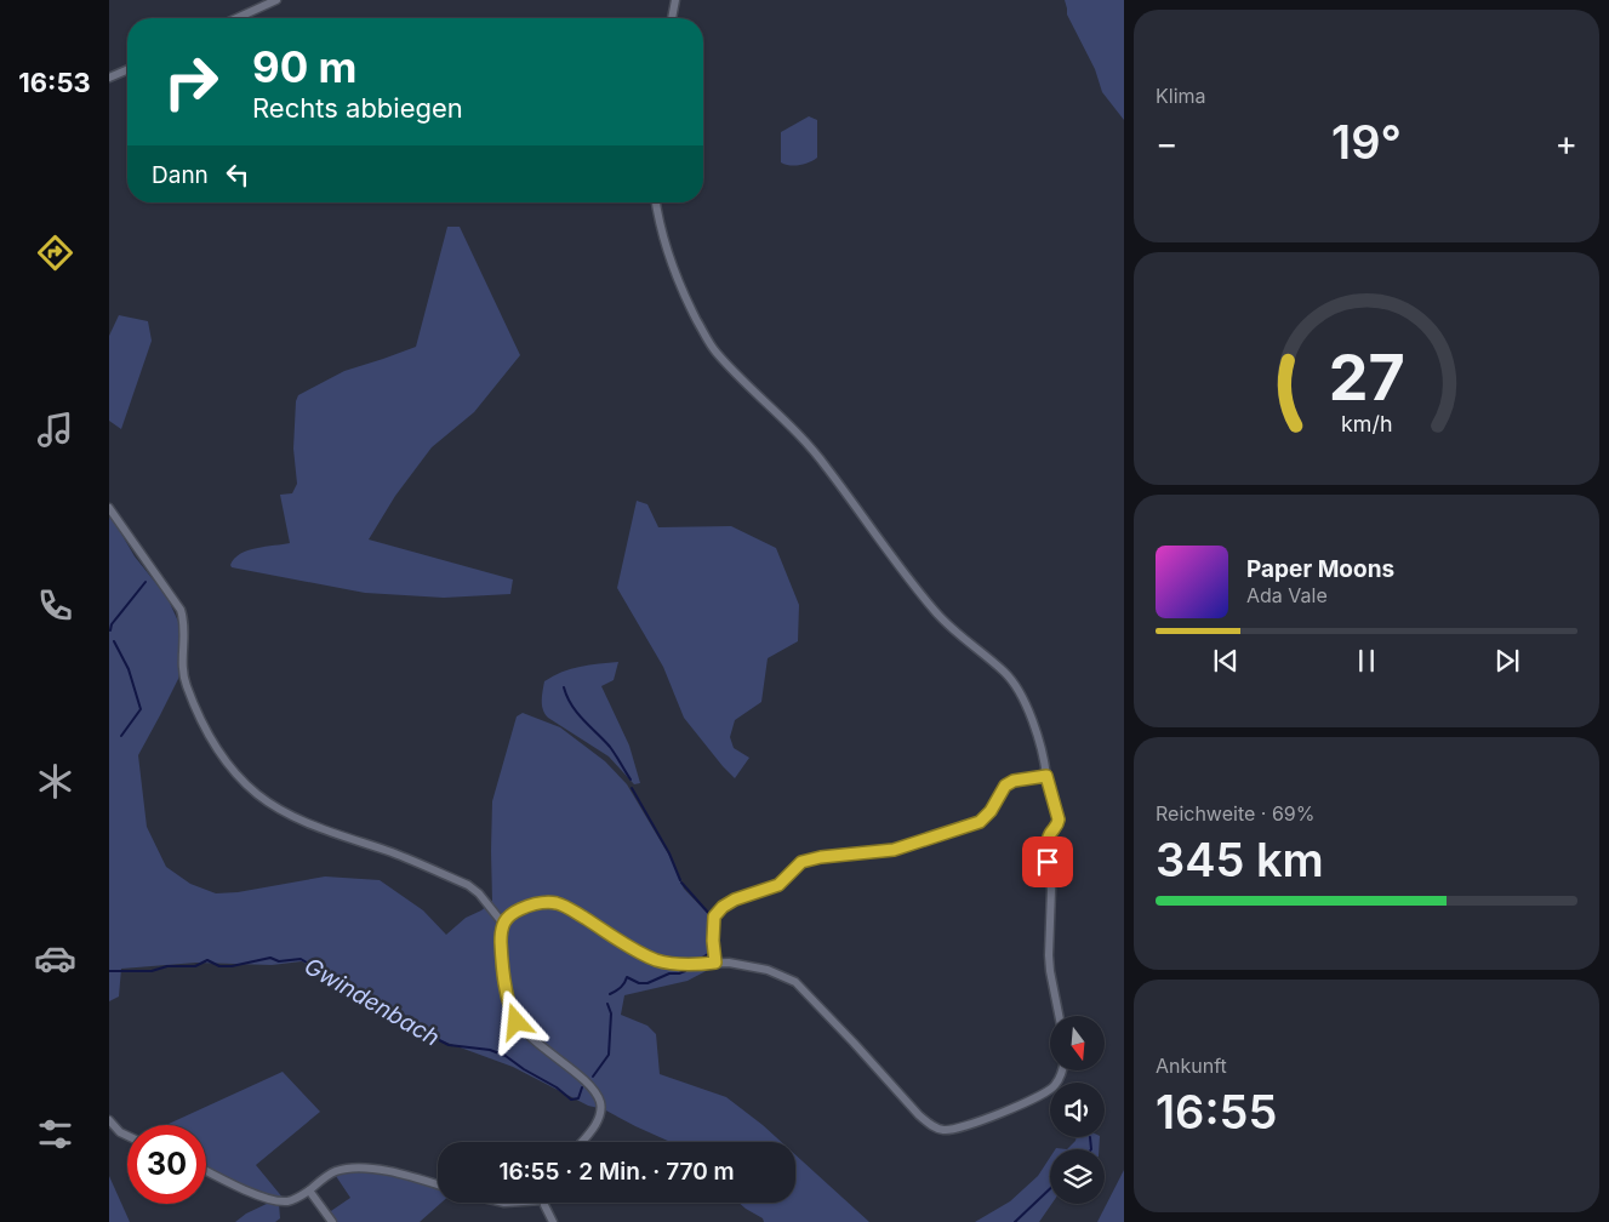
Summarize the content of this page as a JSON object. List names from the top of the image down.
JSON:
{
  "water": ["Gwindenbach"],
  "north": "bottom",
  "page": {
    "tabs": "16:53",
    "tile": [
      "Klima",
      ["Reichweite · 69%", "345 km"],
      ["Ankunft", "16:55"]
    ],
    "turn": ["90 m", "Rechts abbiegen"],
    "heat": ["−", "19°", "+"],
    "then": "Dann",
    "song": ["Paper Moons", "Ada Vale"],
    "limit": "30",
    "trip": "16:55 · 2 Min. · 770 m",
    "gauge": ["27", "km/h"]
  }
}
